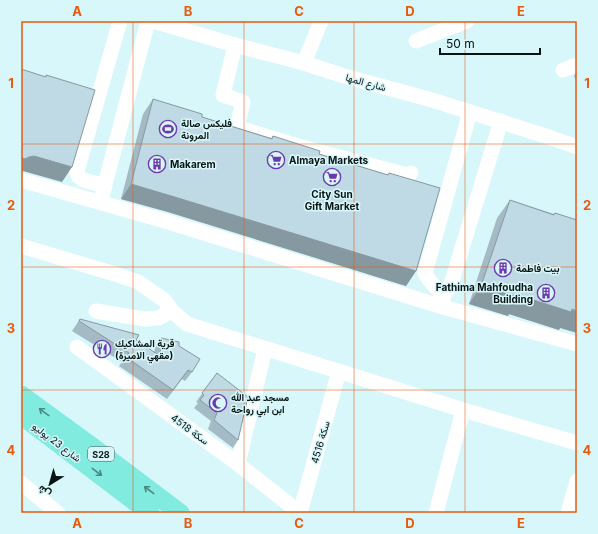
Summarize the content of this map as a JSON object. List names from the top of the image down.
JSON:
{
  "streets": {
    "main road": ["شارع 23 يوليو", "S28"],
    "street": ["شارع المها", "سكة 4518", "سكة 4516"]
  },
  "crossings": [
    ["سكة 4518", "سكة 4516"]
  ],
  "places": {
    "sports": ["فليكس صالة المرونة"],
    "supermarket": ["Almaya Markets", "City Sun Gift Market"],
    "building": ["Makarem", "بيت فاطمة", "Fathima Mahfoudha Building"],
    "restaurant": ["قرية المشاكيك (مقهي الاميرة)"],
    "mosque": ["مسجد عبد الله ابن ابي رواحة"]
  },
  "scale_bar": "50 m",
  "north": "bottom left",
  "grid": {
    "columns": [
      "A",
      "B",
      "C",
      "D",
      "E"
    ],
    "rows": [
      "1",
      "2",
      "3",
      "4"
    ]
  }
}
